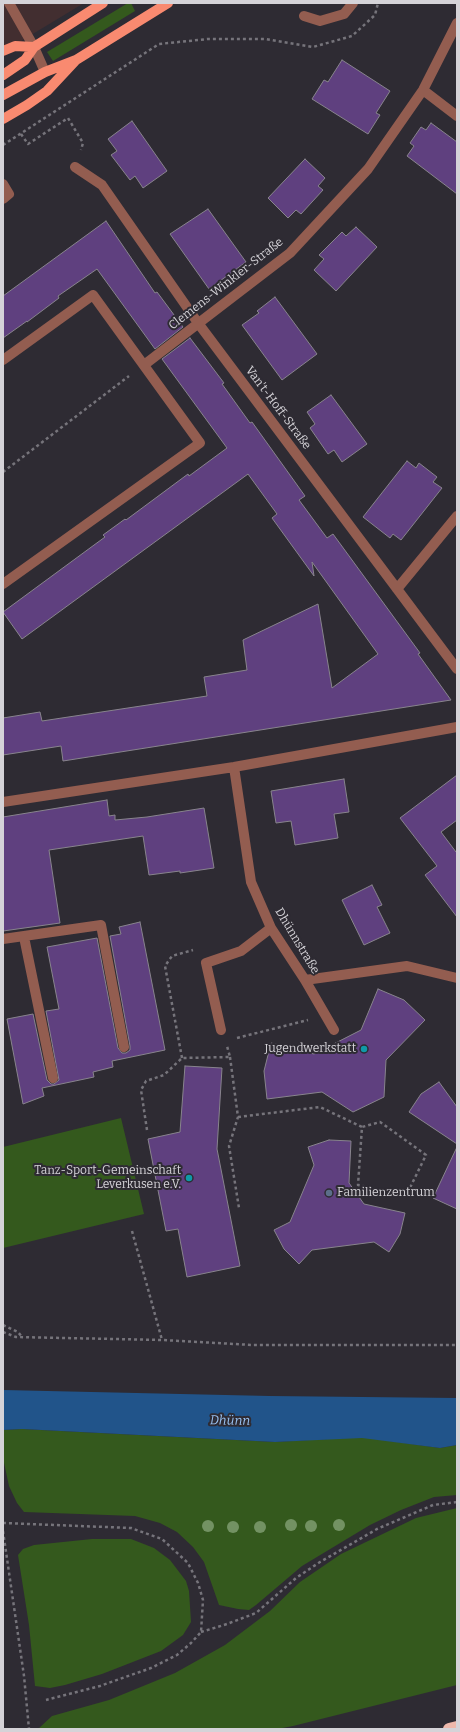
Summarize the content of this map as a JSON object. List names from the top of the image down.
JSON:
{
  "streets": {
    "street": ["Clemens-Winkler-Straße", "Van't-Hoff-Straße", "Dhünnstraße"]
  },
  "crossings": [
    ["Clemens-Winkler-Straße", "Van't-Hoff-Straße"]
  ],
  "water": ["Dhünn"],
  "places": ["Jugendwerkstatt", "Tanz-Sport-Gemeinschaft Leverkusen e.V.", "Familienzentrum"]
}
